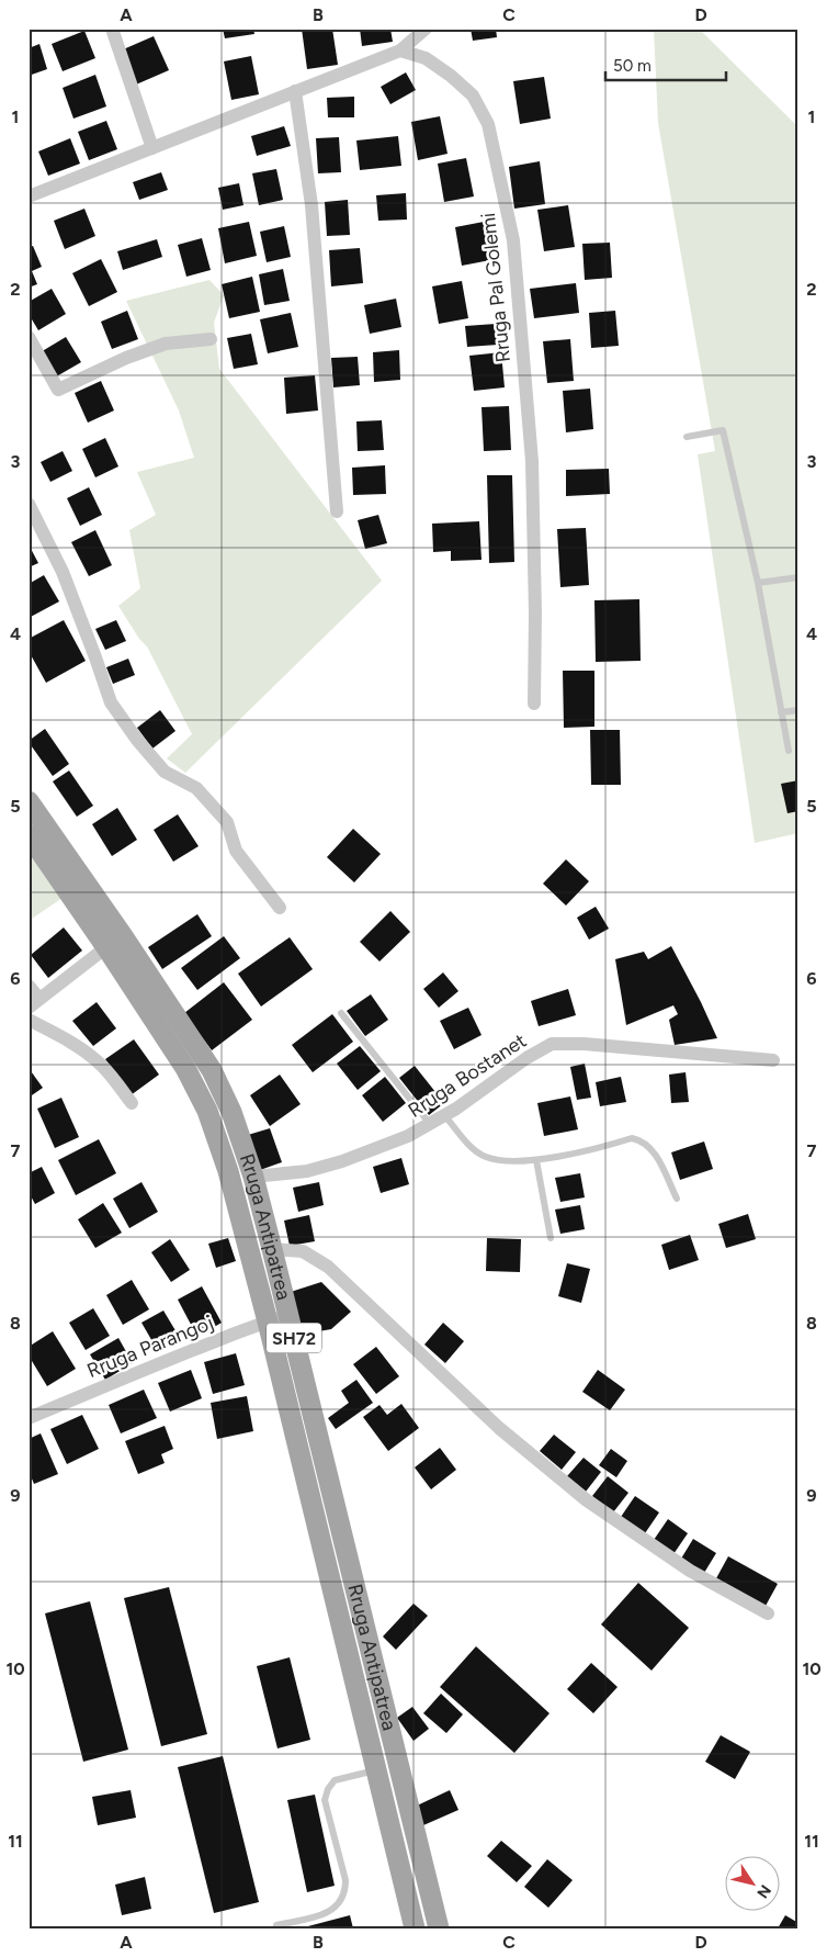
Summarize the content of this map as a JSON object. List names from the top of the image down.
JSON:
{
  "streets": {
    "main road": ["Rruga Antipatrea", "SH72"],
    "street": ["Rruga Pal Golemi", "Rruga Bostanet", "Rruga Parangoj"]
  },
  "crossings": [
    ["Rruga Bostanet", "Rruga Antipatrea"],
    ["Rruga Antipatrea", "Rruga Parangoj"]
  ],
  "scale_bar": "50 m",
  "north": "bottom right",
  "grid": {
    "columns": [
      "A",
      "B",
      "C",
      "D"
    ],
    "rows": [
      "1",
      "2",
      "3",
      "4",
      "5",
      "6",
      "7",
      "8",
      "9",
      "10",
      "11"
    ]
  }
}
